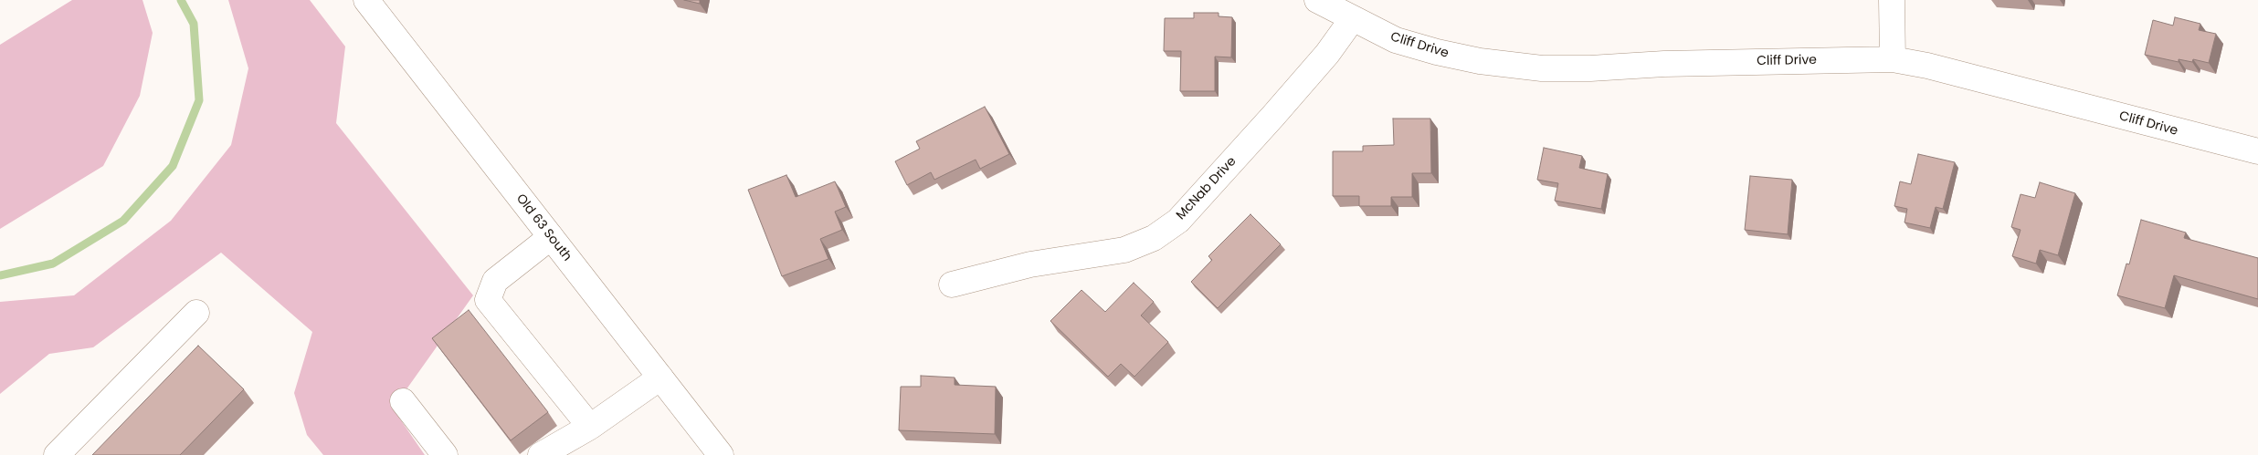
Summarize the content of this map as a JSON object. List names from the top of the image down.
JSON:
{
  "streets": {
    "street": ["Cliff Drive", "McNab Drive", "Old 63 South"]
  },
  "crossings": [
    ["Cliff Drive", "McNab Drive"]
  ]
}
